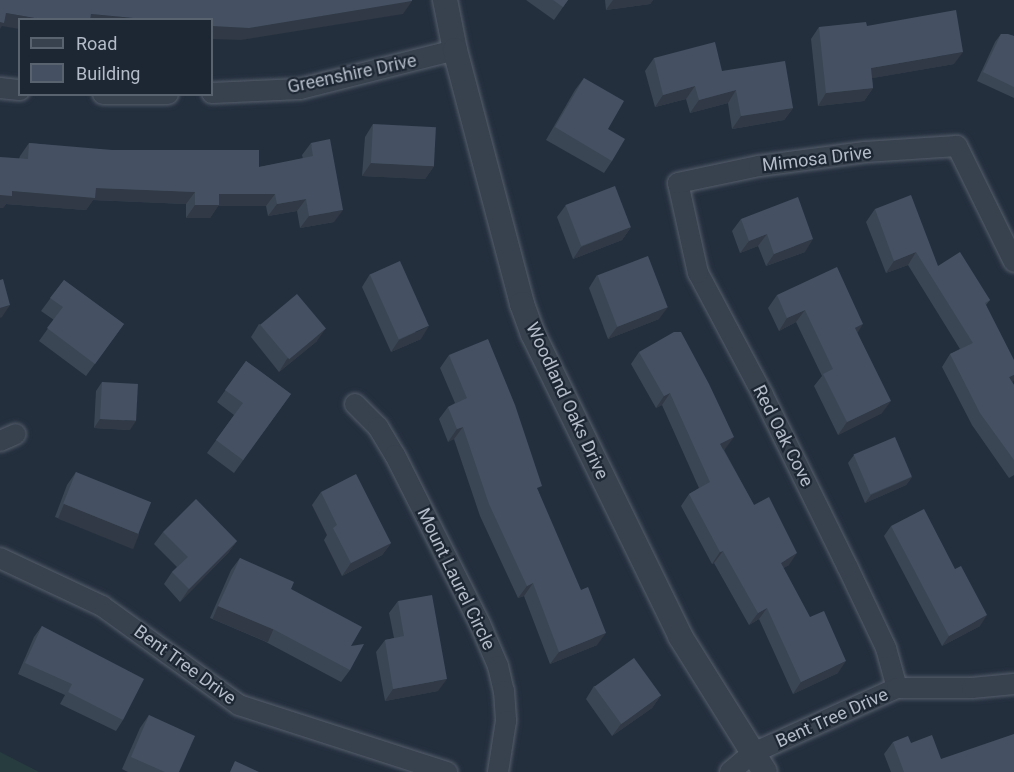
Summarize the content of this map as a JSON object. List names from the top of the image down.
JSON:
{
  "streets": {
    "street": [
      "Greenshire Drive",
      "Mimosa Drive",
      "Woodland Oaks Drive",
      "Red Oak Cove",
      "Mount Laurel Circle",
      "Bent Tree Drive"
    ]
  },
  "crossings": [
    ["Greenshire Drive", "Woodland Oaks Drive"],
    ["Mimosa Drive", "Red Oak Cove"],
    ["Woodland Oaks Drive", "Bent Tree Drive"],
    ["Red Oak Cove", "Bent Tree Drive"]
  ],
  "legend": ["Road", "Building"]
}
